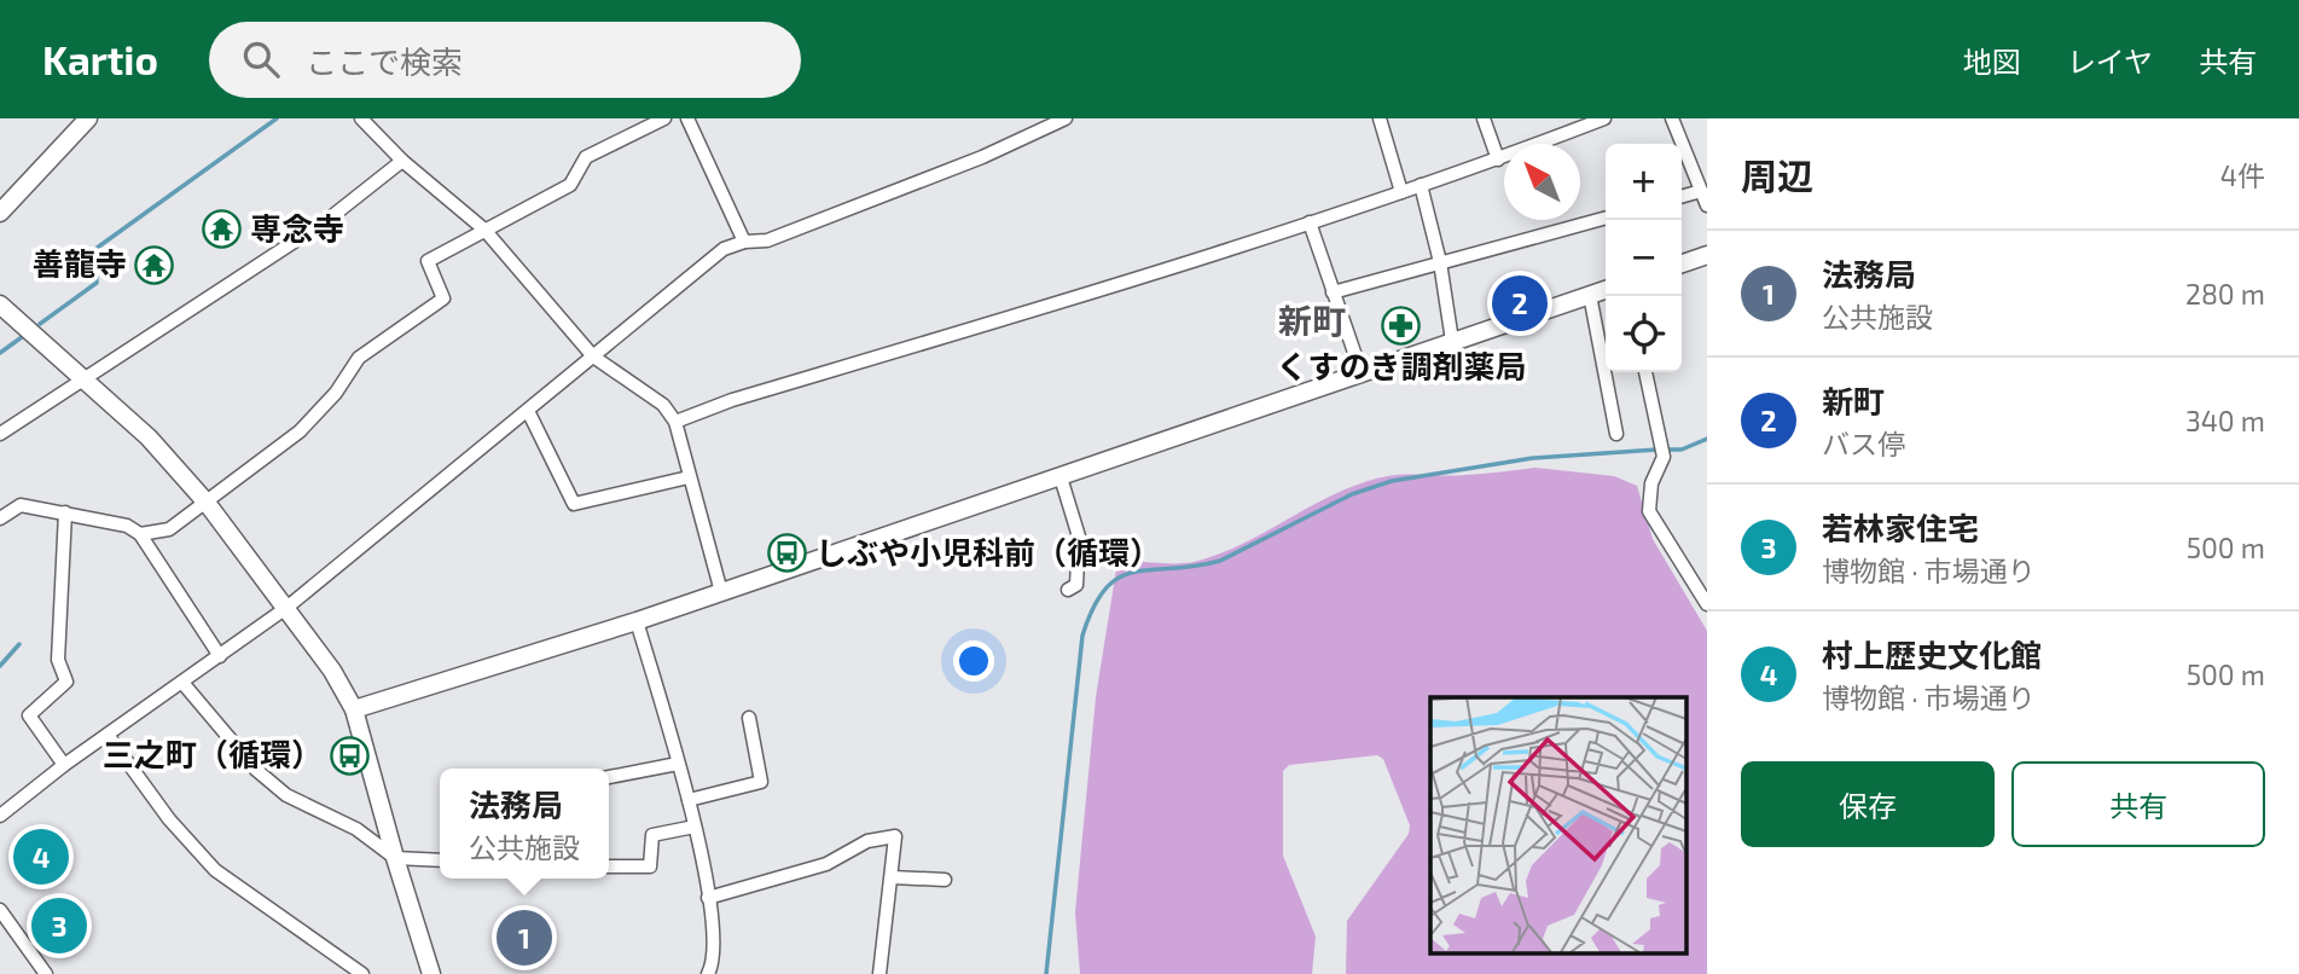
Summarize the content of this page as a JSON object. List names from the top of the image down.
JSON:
{
  "districts": ["新町"],
  "places": {
    "temple": ["専念寺", "善龍寺"],
    "pharmacy": ["くすのき調剤薬局"],
    "bus stop": ["しぶや小児科前（循環）", "三之町（循環）"]
  },
  "north": "top left",
  "page": {
    "header": "Kartio",
    "search": "ここで検索",
    "nav": ["地図", "レイヤ", "共有"],
    "heading": ["周辺", "4件"],
    "map_buttons": ["+", "−"],
    "list": [
      {
        "mark": "1",
        "name": "法務局",
        "note": "公共施設",
        "value": "280 m"
      },
      {
        "mark": "2",
        "name": "新町",
        "note": "バス停",
        "value": "340 m"
      },
      {
        "mark": "3",
        "name": "若林家住宅",
        "note": "博物館 · 市場通り",
        "value": "500 m"
      },
      {
        "mark": "4",
        "name": "村上歴史文化館",
        "note": "博物館 · 市場通り",
        "value": "500 m"
      }
    ],
    "pins": [
      "2",
      "4",
      "3",
      "1"
    ],
    "buttons": ["保存", "共有"],
    "popup": ["法務局", "公共施設"]
  }
}
